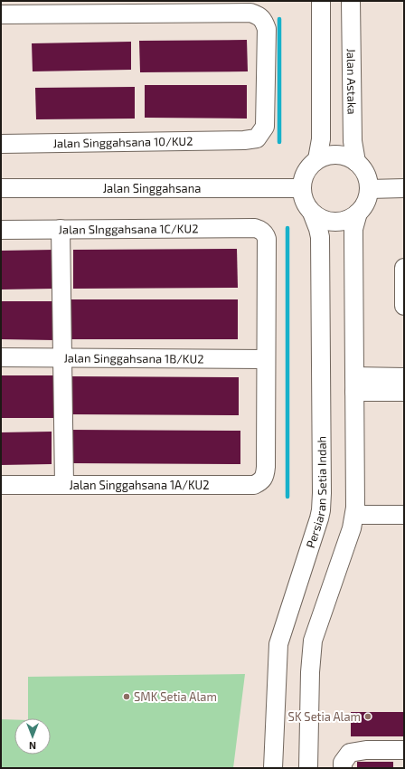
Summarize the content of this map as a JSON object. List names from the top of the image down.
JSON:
{
  "streets": {
    "street": [
      "Jalan Astaka",
      "Jalan Singgahsana 10/KU2",
      "Jalan Singgahsana",
      "Jalan SInggahsana 1C/KU2",
      "Jalan Singgahsana 1B/KU2",
      "Jalan Singgahsana 1A/KU2",
      "Persiaran Setia Indah"
    ]
  },
  "crossings": [
    ["Jalan Astaka", "Jalan Singgahsana"],
    ["Jalan Astaka", "Persiaran Setia Indah"],
    ["Jalan Singgahsana", "Persiaran Setia Indah"],
    ["Jalan SInggahsana 1C/KU2", "Jalan Singgahsana 1B/KU2"],
    ["Jalan SInggahsana 1C/KU2", "Jalan Singgahsana 1A/KU2"],
    ["Jalan Singgahsana 1B/KU2", "Jalan Singgahsana 1A/KU2"]
  ],
  "places": ["SMK Setia Alam", "SK Setia Alam"],
  "north": "bottom"
}
